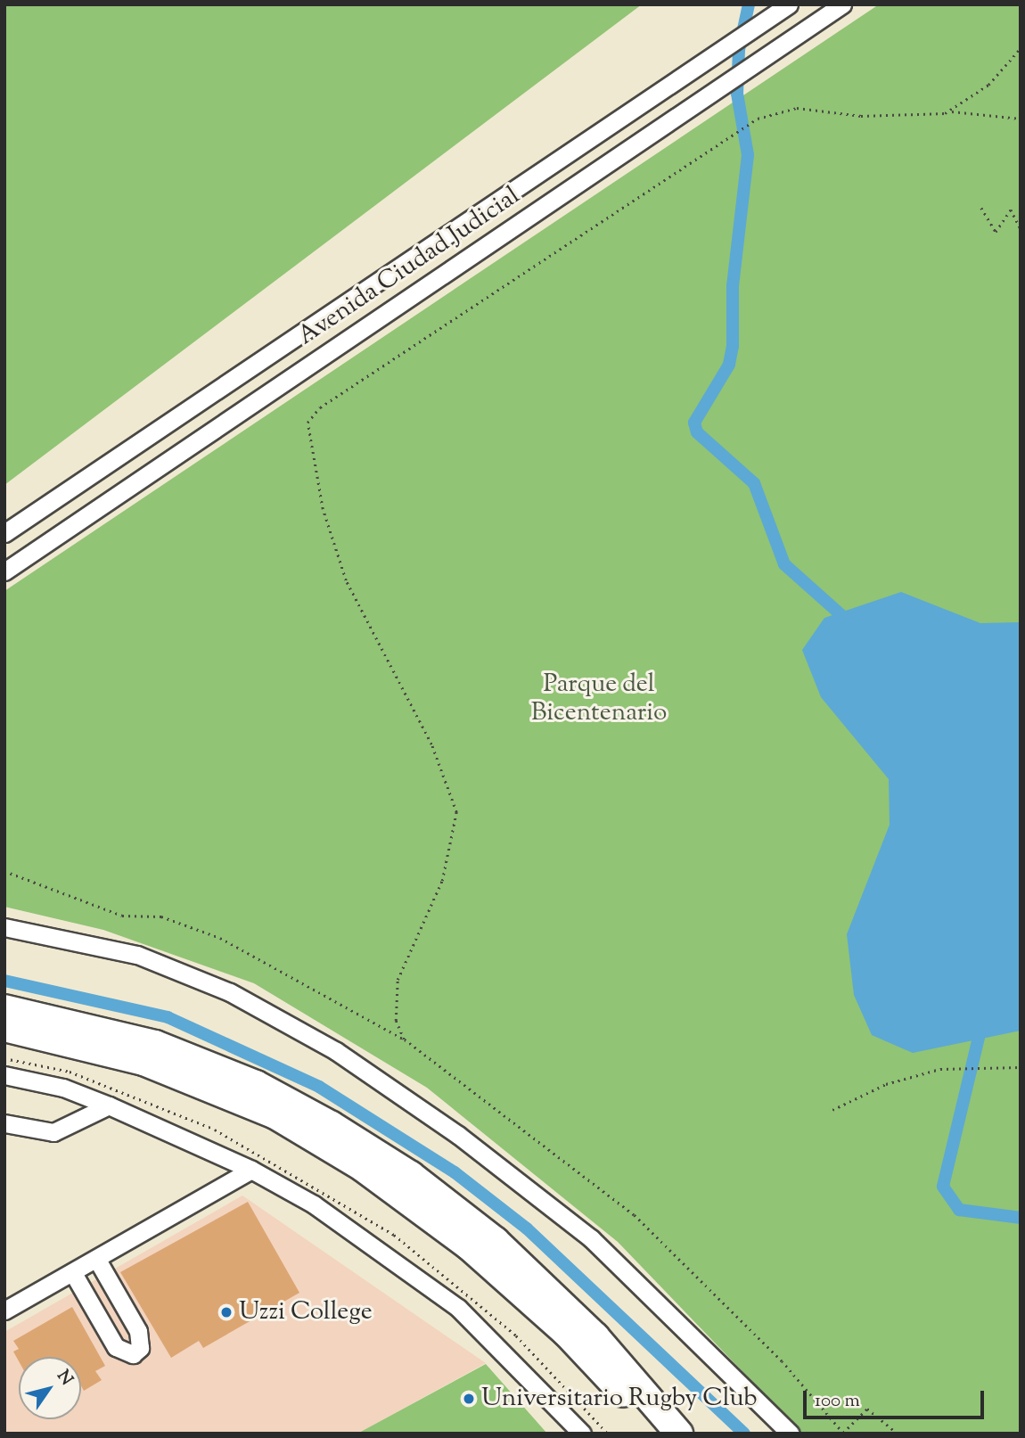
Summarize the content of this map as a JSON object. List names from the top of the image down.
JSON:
{
  "streets": {
    "street": ["Avenida Ciudad Judicial"]
  },
  "parks": ["Parque del Bicentenario"],
  "places": ["Uzzi College", "Universitario Rugby Club"],
  "scale_bar": "100 m",
  "north": "top right"
}
